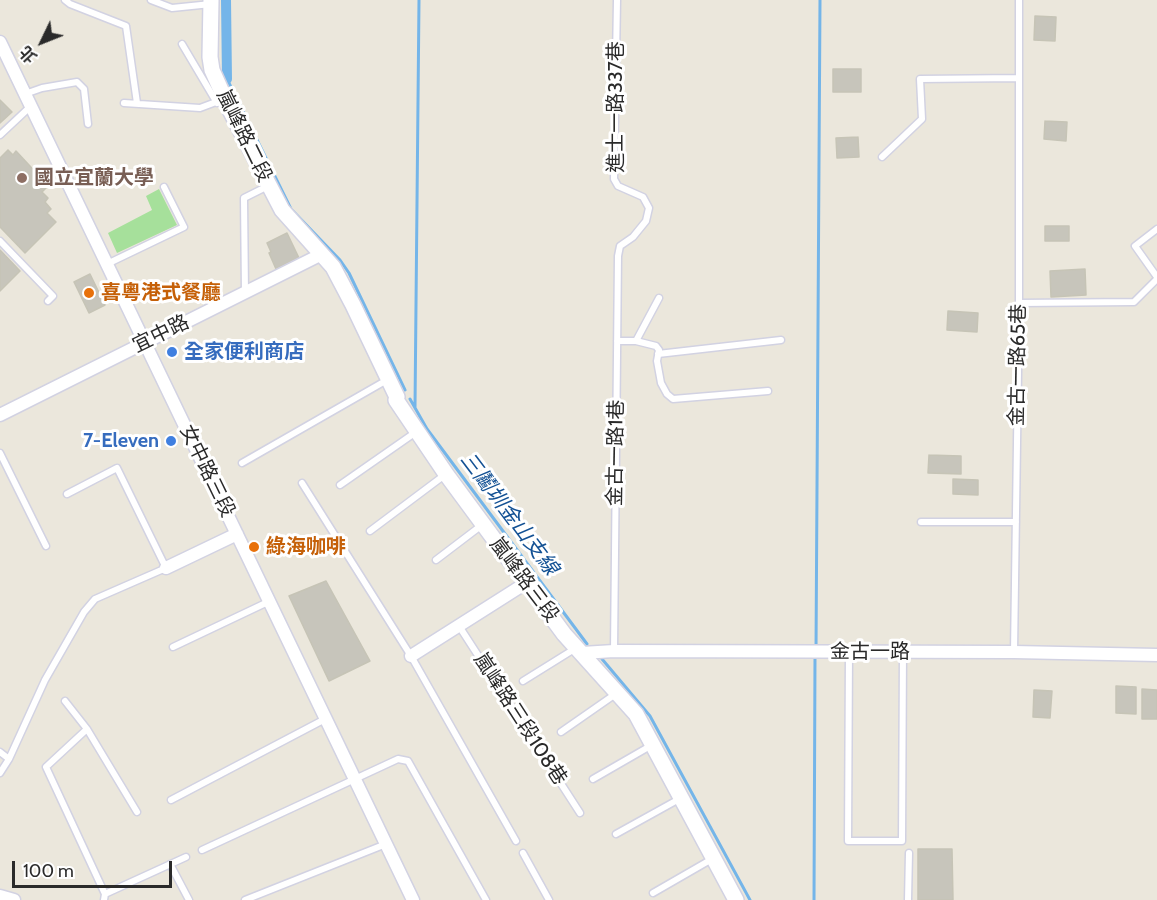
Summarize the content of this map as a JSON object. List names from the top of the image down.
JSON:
{
  "streets": {
    "street": [
      "嵐峰路二段",
      "宜中路",
      "女中路三段",
      "嵐峰路三段",
      "金古一路"
    ],
    "lane": [
      "進士一路337巷",
      "金古一路65巷",
      "金古一路1巷",
      "嵐峰路三段108巷"
    ]
  },
  "crossings": [
    ["進士一路337巷", "金古一路1巷"],
    ["嵐峰路二段", "宜中路"],
    ["嵐峰路二段", "嵐峰路三段"],
    ["宜中路", "女中路三段"],
    ["宜中路", "嵐峰路三段"],
    ["金古一路65巷", "金古一路"],
    ["金古一路1巷", "金古一路"],
    ["嵐峰路三段", "金古一路"]
  ],
  "water": ["三鬮圳金山支線"],
  "places": [
    "國立宜蘭大學",
    "喜粵港式餐廳",
    "全家便利商店",
    "7-Eleven",
    "綠海咖啡"
  ],
  "scale_bar": "100 m",
  "north": "bottom left"
}
